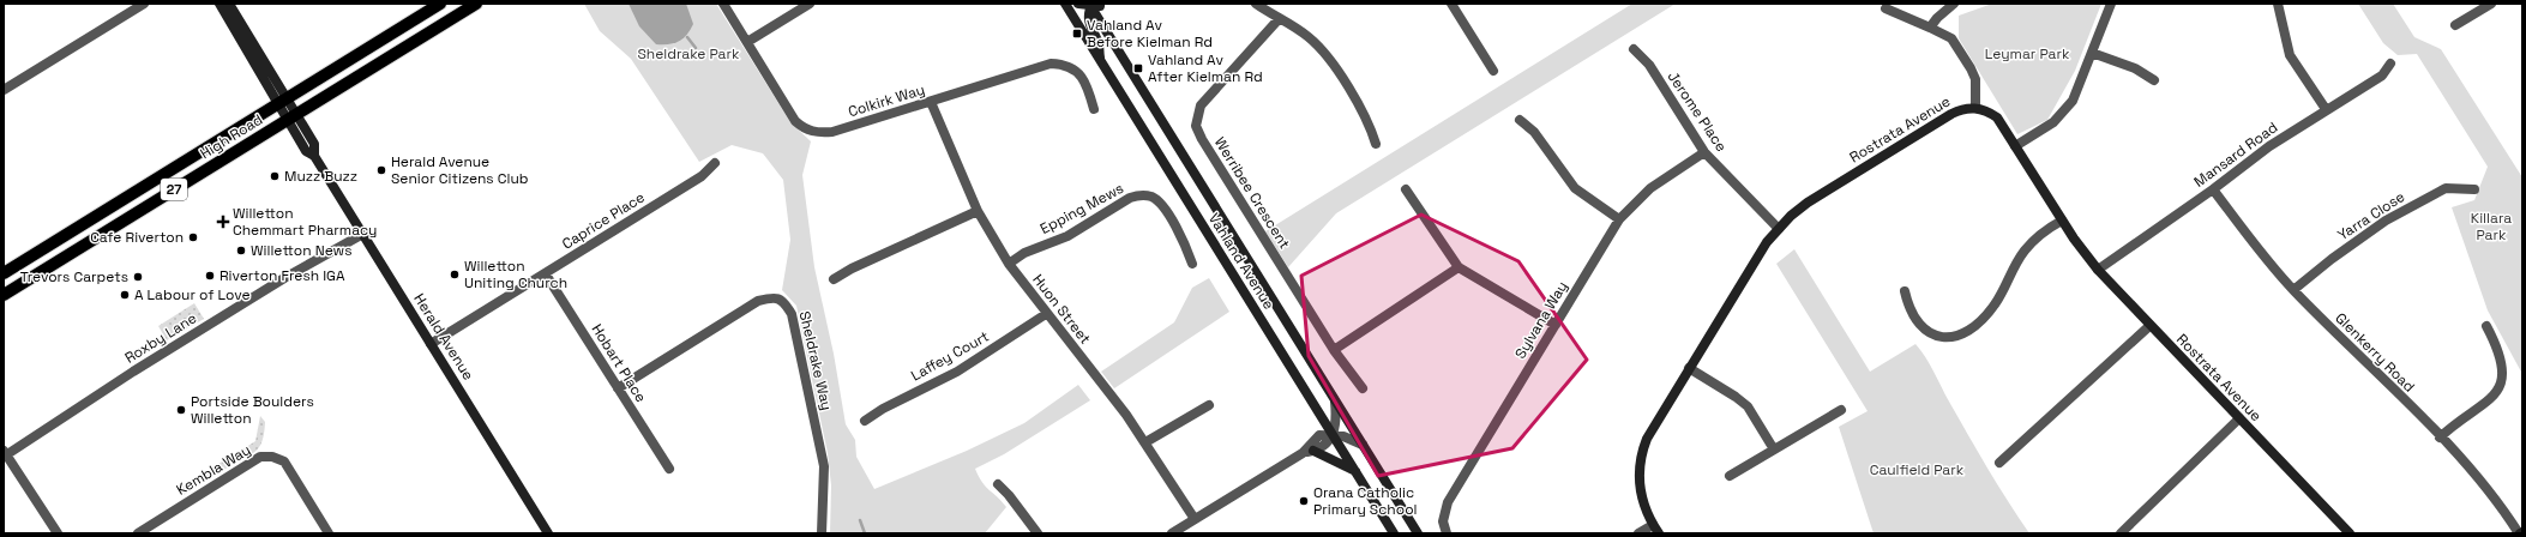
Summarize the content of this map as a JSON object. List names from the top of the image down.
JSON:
{
  "streets": {
    "main road": ["High Road", "27"],
    "street": [
      "Colkirk Way",
      "Jerome Place",
      "Rostrata Avenue",
      "Mansard Road",
      "Werribee Crescent",
      "Epping Mews",
      "Yarra Close",
      "Caprice Place",
      "Vahland Avenue",
      "Huon Street",
      "Sylvana Way",
      "Herald Avenue",
      "Roxby Lane",
      "Glenkerry Road",
      "Laffey Court",
      "Sheldrake Way",
      "Hobart Place",
      "Kembla Way"
    ]
  },
  "crossings": [
    ["Colkirk Way", "Huon Street"],
    ["Jerome Place", "Rostrata Avenue"],
    ["Jerome Place", "Sylvana Way"],
    ["Rostrata Avenue", "Mansard Road"],
    ["High Road", "Herald Avenue"],
    ["Mansard Road", "Glenkerry Road"],
    ["Epping Mews", "Huon Street"],
    ["Yarra Close", "Glenkerry Road"],
    ["Caprice Place", "Herald Avenue"],
    ["Caprice Place", "Hobart Place"],
    ["Huon Street", "Laffey Court"],
    ["Herald Avenue", "Roxby Lane"],
    ["Sheldrake Way", "Hobart Place"]
  ],
  "parks": [
    "Sheldrake Park",
    "Leymar Park",
    "Killara Park",
    "Caulfield Park"
  ],
  "places": {
    "transit": ["Vahland Av Before Kielman Rd", "Vahland Av After Kielman Rd"],
    "other": [
      "Herald Avenue Senior Citizens Club",
      "Muzz Buzz",
      "Cafe Riverton",
      "Willetton News",
      "Willetton Uniting Church",
      "Riverton Fresh IGA",
      "Trevors Carpets",
      "A Labour of Love",
      "Portside Boulders Willetton",
      "Orana Catholic Primary School"
    ],
    "health": ["Willetton Chemmart Pharmacy"]
  }
}
